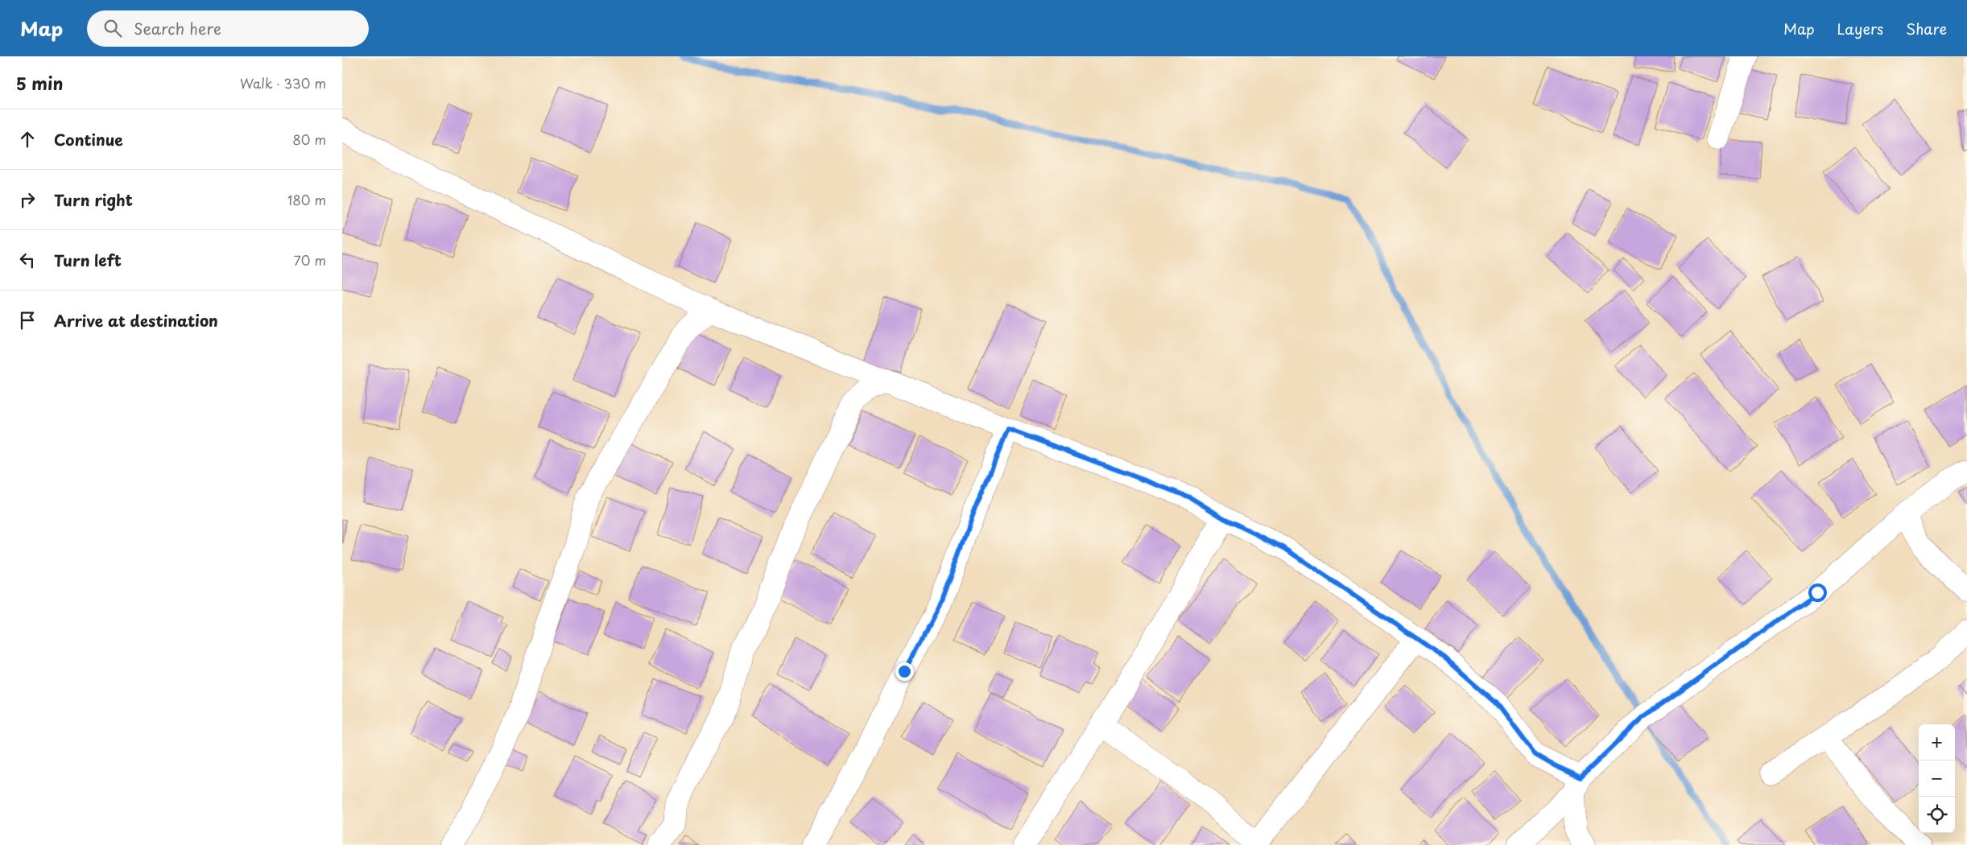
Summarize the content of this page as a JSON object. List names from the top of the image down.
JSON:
{
  "page": {
    "header": "Map",
    "search": "Search here",
    "nav": ["Map", "Layers", "Share"],
    "heading": ["5 min", "Walk · 330 m"],
    "list": [
      ["Continue", "80 m"],
      ["Turn right", "180 m"],
      ["Turn left", "70 m"],
      "Arrive at destination"
    ],
    "map_buttons": ["+", "−"]
  }
}
